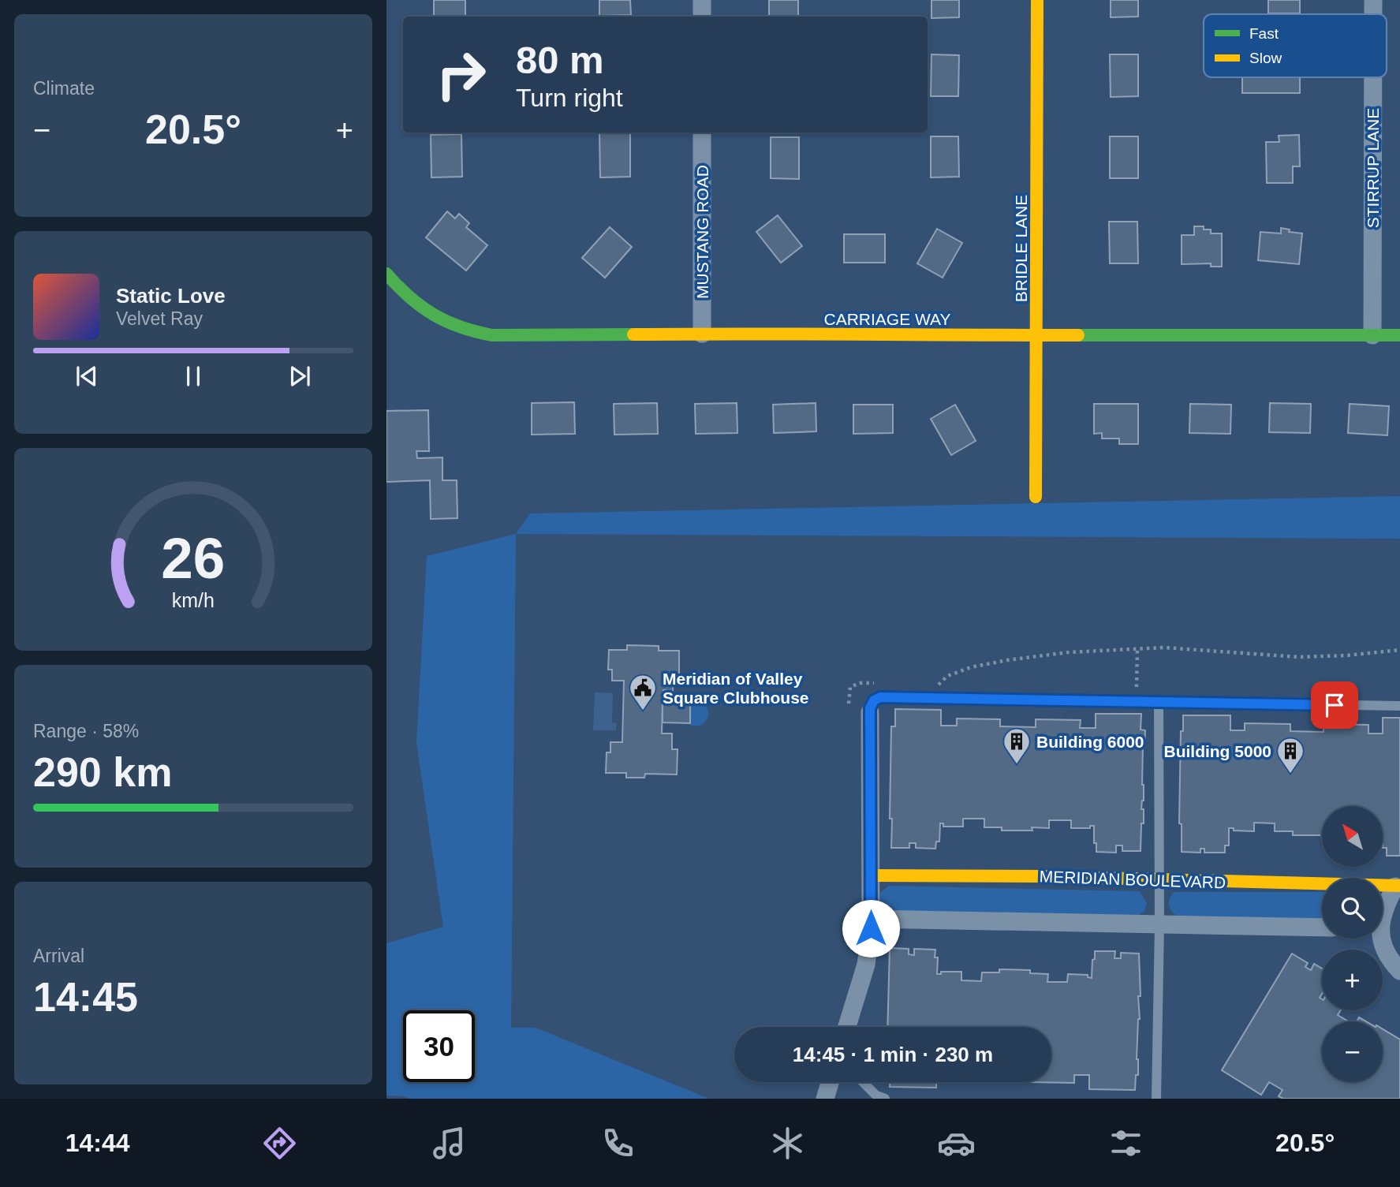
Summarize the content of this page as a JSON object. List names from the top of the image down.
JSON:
{
  "streets": {
    "street": [
      "STIRRUP LANE",
      "MUSTANG ROAD",
      "BRIDLE LANE",
      "CARRIAGE WAY",
      "MERIDIAN BOULEVARD"
    ]
  },
  "crossings": [
    ["STIRRUP LANE", "CARRIAGE WAY"],
    ["MUSTANG ROAD", "CARRIAGE WAY"],
    ["BRIDLE LANE", "CARRIAGE WAY"]
  ],
  "places": {
    "public building": ["Meridian of Valley Square Clubhouse"],
    "building": ["Building 6000", "Building 5000"]
  },
  "legend": ["Fast", "Slow"],
  "north": "top left",
  "page": {
    "tile": [
      "Climate",
      ["Range · 58%", "290 km"],
      ["Arrival", "14:45"]
    ],
    "turn": ["80 m", "Turn right"],
    "heat": ["−", "20.5°", "+"],
    "song": ["Static Love", "Velvet Ray"],
    "map_buttons": ["+", "−"],
    "limit": "30",
    "trip": "14:45 · 1 min · 230 m",
    "tabs": ["14:44", "20.5°"],
    "gauge": ["26", "km/h"]
  }
}
